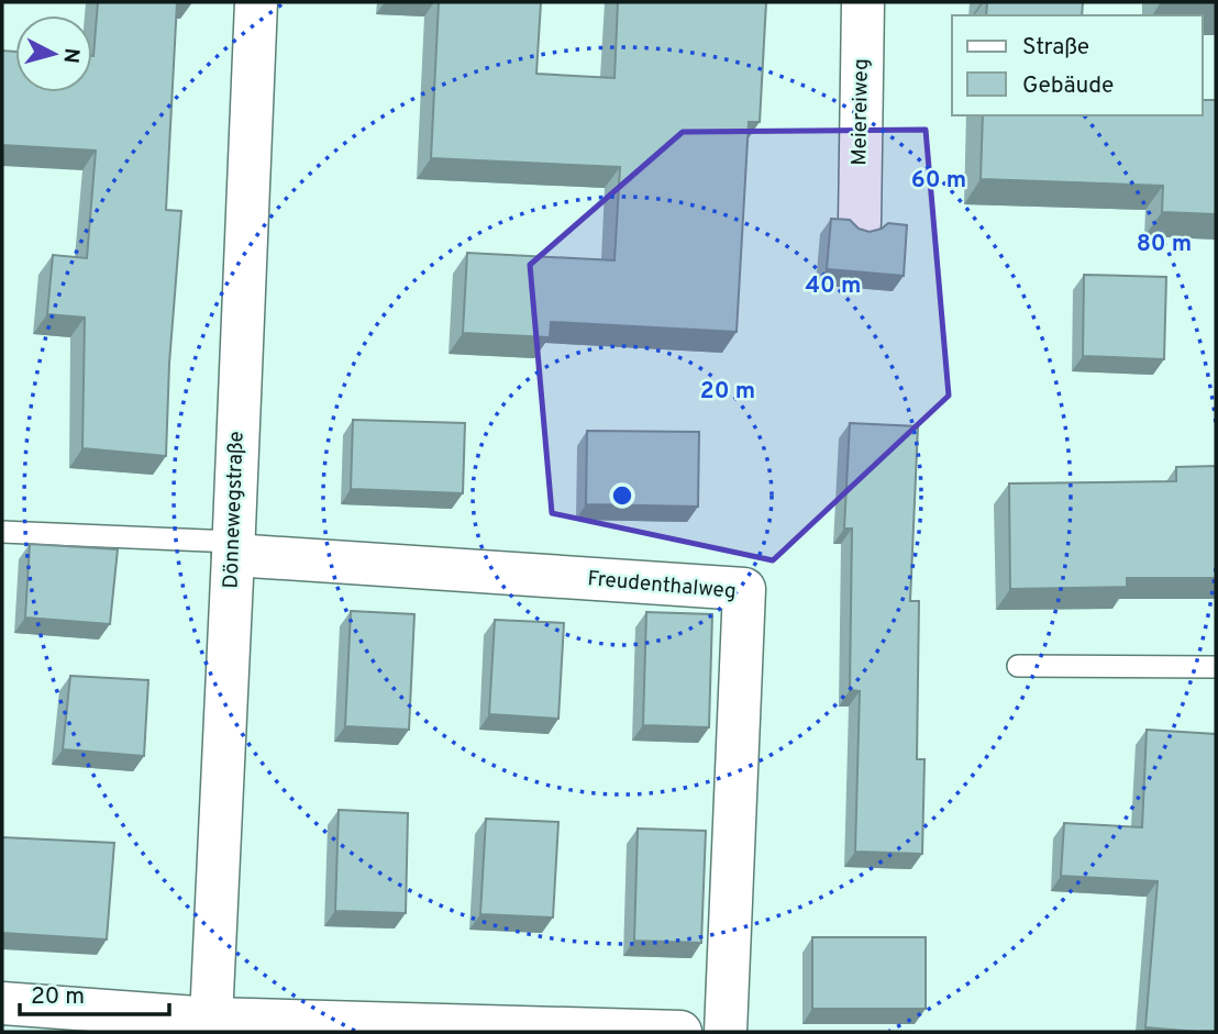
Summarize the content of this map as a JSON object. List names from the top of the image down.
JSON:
{
  "streets": {
    "street": ["Meiereiweg", "Dönnewegstraße", "Freudenthalweg"]
  },
  "crossings": [
    ["Dönnewegstraße", "Freudenthalweg"]
  ],
  "legend": ["Straße", "Gebäude"],
  "scale_bar": "20 m",
  "north": "right",
  "rings": [
    "60 m",
    "80 m",
    "40 m",
    "20 m"
  ]
}
